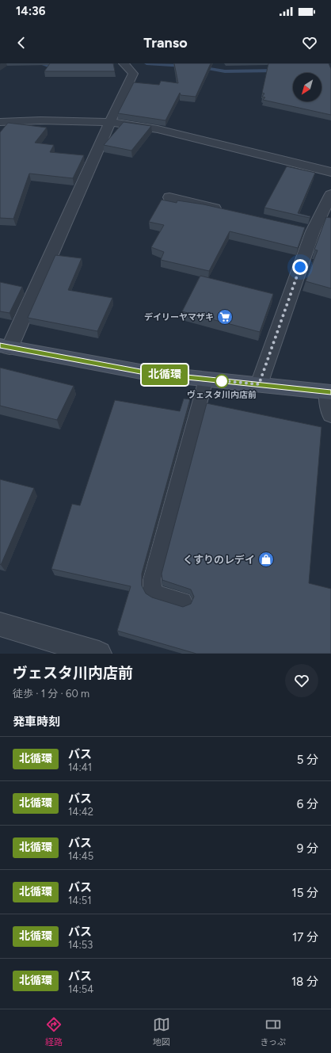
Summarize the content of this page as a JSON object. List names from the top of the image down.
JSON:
{
  "places": {
    "supermarket": ["デイリーヤマザキ"],
    "other": ["ヴェスタ川内店前"],
    "shop": ["くすりのレデイ"]
  },
  "lines": ["bus line 北循環"],
  "north": "bottom left",
  "page": {
    "status": "14:36",
    "header": "Transo",
    "on_map": "北循環",
    "heading": [
      ["ヴェスタ川内店前", "徒歩 · 1 分 · 60 m"],
      "発車時刻"
    ],
    "list": [
      {
        "mark": "北循環",
        "name": "バス",
        "note": "14:41",
        "value": "5 分"
      },
      {
        "mark": "北循環",
        "name": "バス",
        "note": "14:42",
        "value": "6 分"
      },
      {
        "mark": "北循環",
        "name": "バス",
        "note": "14:45",
        "value": "9 分"
      },
      {
        "mark": "北循環",
        "name": "バス",
        "note": "14:51",
        "value": "15 分"
      },
      {
        "mark": "北循環",
        "name": "バス",
        "note": "14:53",
        "value": "17 分"
      },
      {
        "mark": "北循環",
        "name": "バス",
        "note": "14:54",
        "value": "18 分"
      }
    ],
    "tabs": ["経路", "地図", "きっぷ"]
  }
}
